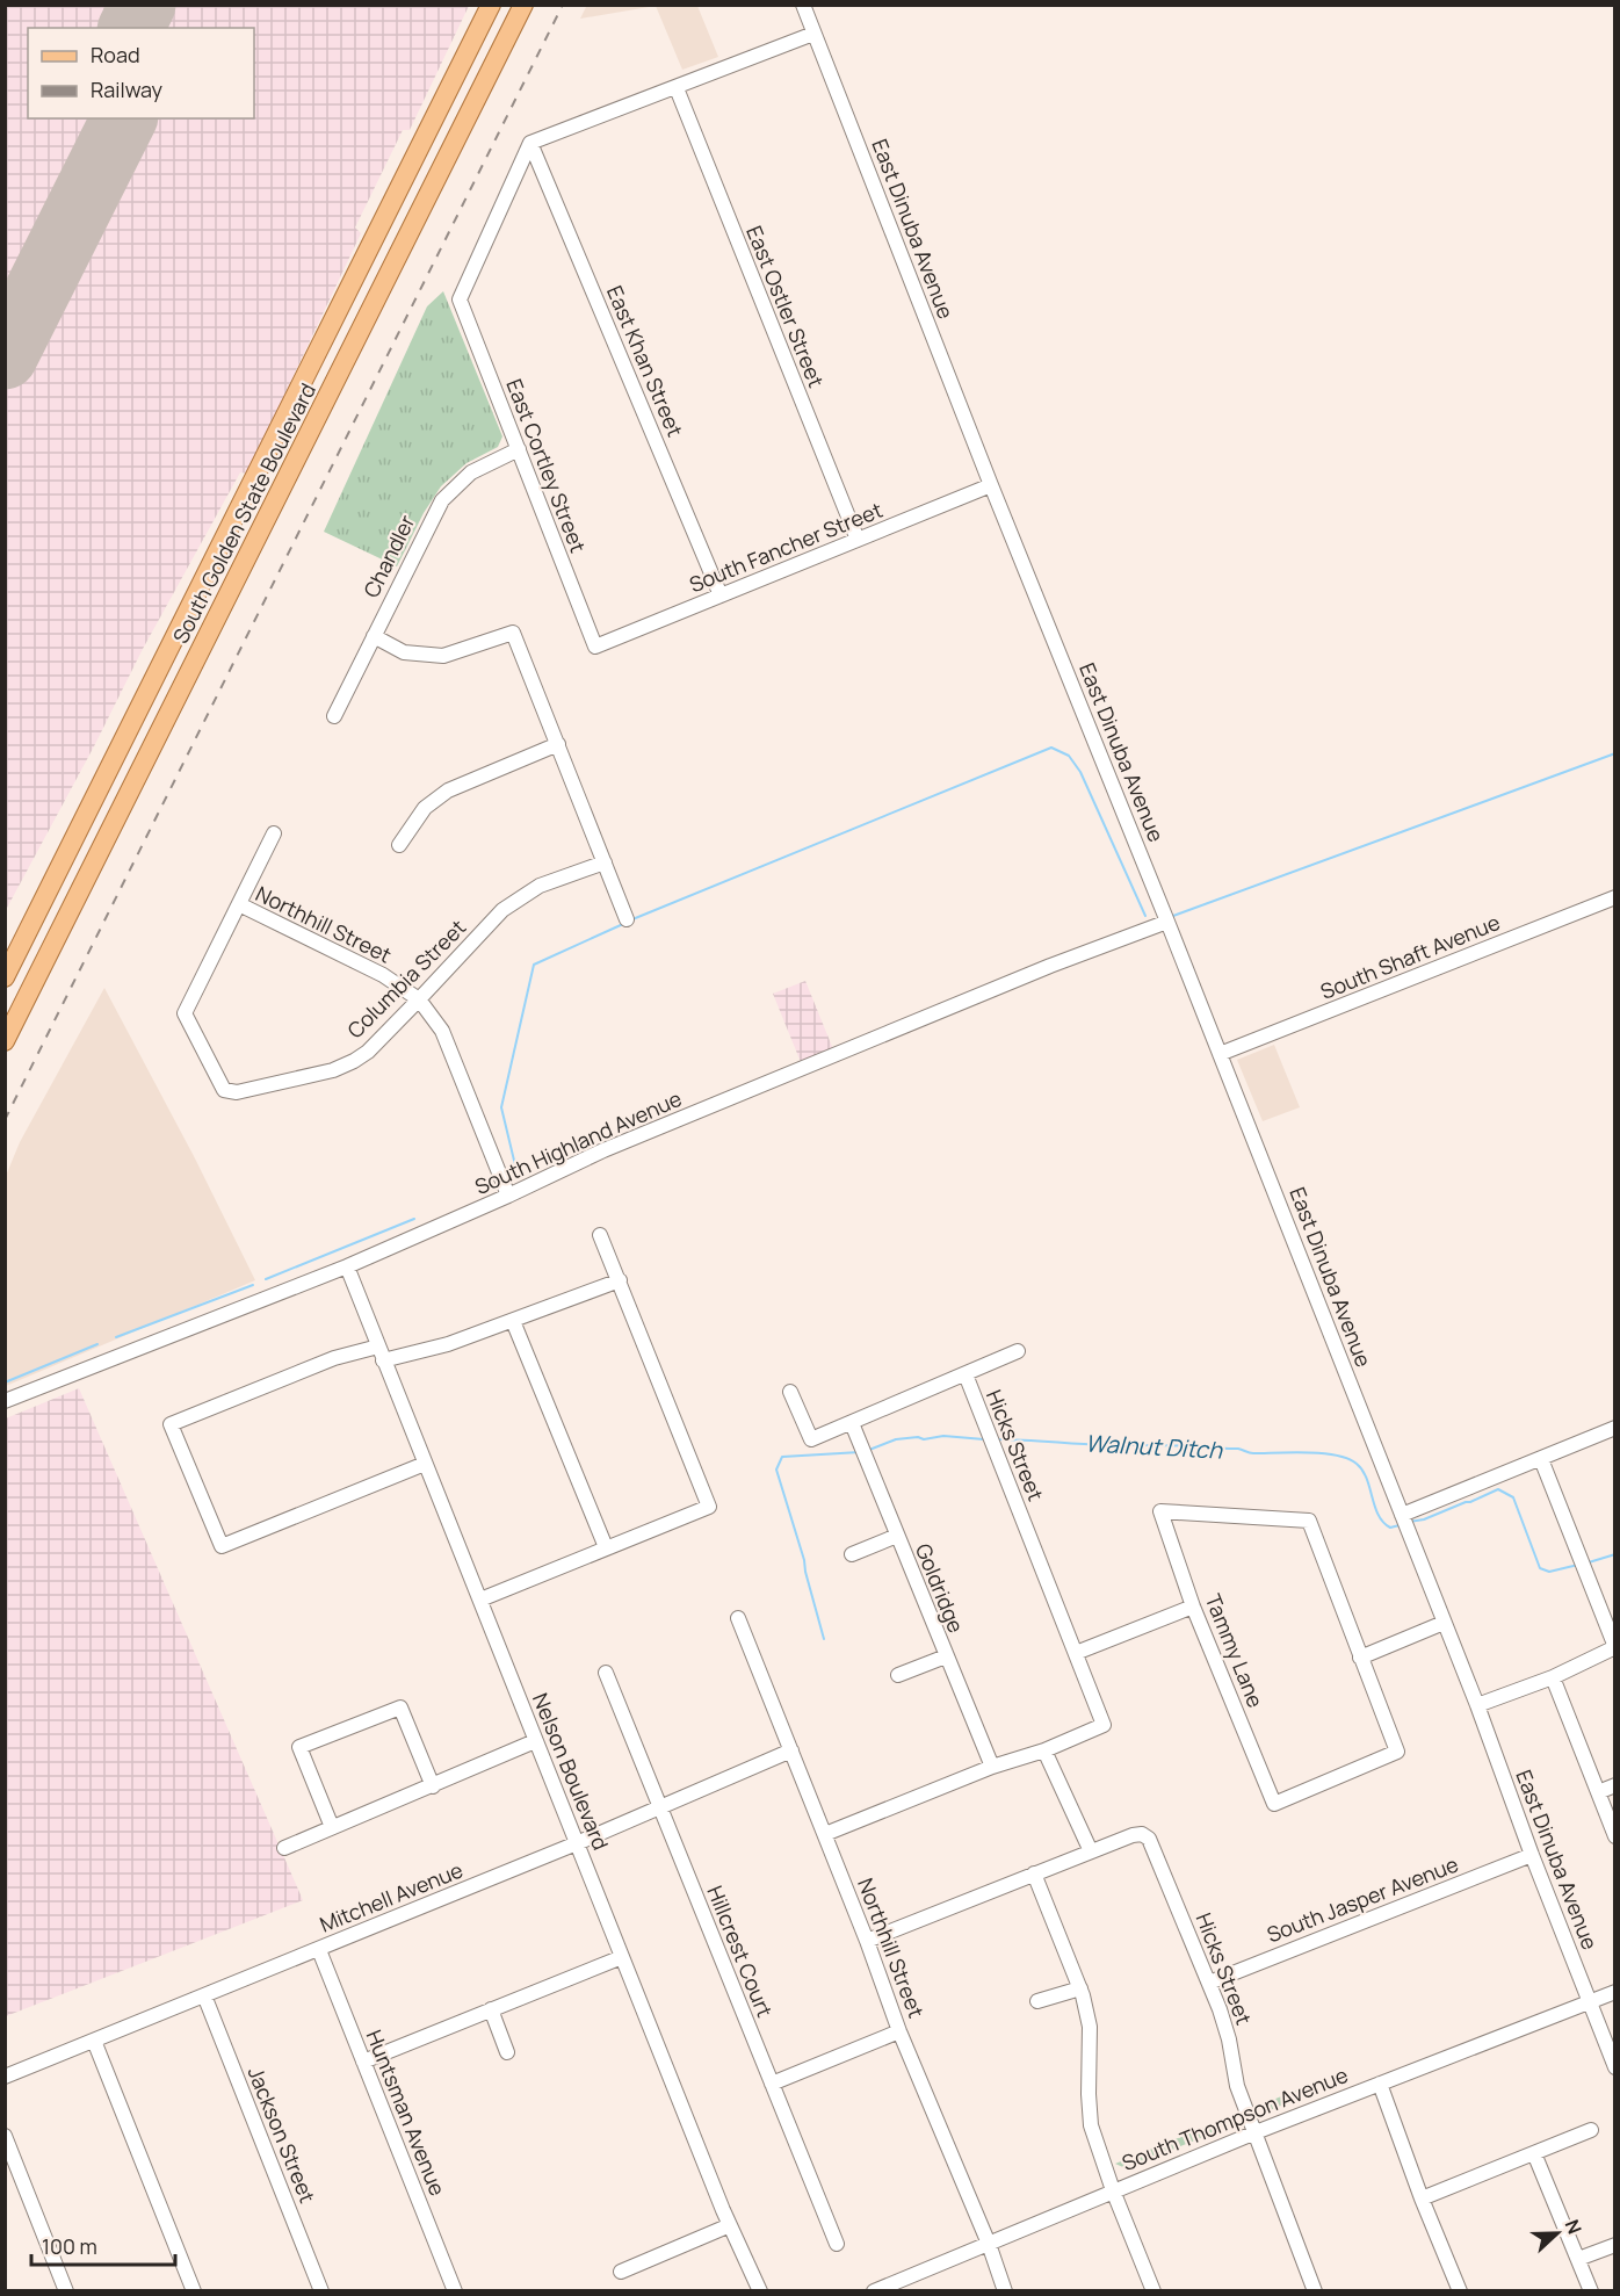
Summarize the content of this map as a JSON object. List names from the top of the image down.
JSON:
{
  "streets": {
    "main road": ["South Golden State Boulevard"],
    "street": [
      "East Dinuba Avenue",
      "East Ostler Street",
      "East Khan Street",
      "East Cortley Street",
      "South Fancher Street",
      "Chandler",
      "Northhill Street",
      "South Shaft Avenue",
      "Columbia Street",
      "South Highland Avenue",
      "Hicks Street",
      "Goldridge",
      "Tammy Lane",
      "Nelson Boulevard",
      "Mitchell Avenue",
      "South Jasper Avenue",
      "Hillcrest Court",
      "Huntsman Avenue",
      "South Thompson Avenue",
      "Jackson Street"
    ]
  },
  "crossings": [
    ["East Dinuba Avenue", "South Fancher Street"],
    ["East Dinuba Avenue", "South Shaft Avenue"],
    ["East Dinuba Avenue", "South Highland Avenue"],
    ["East Dinuba Avenue", "South Jasper Avenue"],
    ["East Dinuba Avenue", "South Thompson Avenue"],
    ["East Ostler Street", "South Fancher Street"],
    ["East Khan Street", "East Cortley Street"],
    ["East Khan Street", "South Fancher Street"],
    ["East Cortley Street", "South Fancher Street"],
    ["East Cortley Street", "Chandler"],
    ["Northhill Street", "Columbia Street"],
    ["Northhill Street", "South Highland Avenue"],
    ["Northhill Street", "Mitchell Avenue"],
    ["Northhill Street", "South Thompson Avenue"],
    ["South Highland Avenue", "Nelson Boulevard"],
    ["Hicks Street", "South Jasper Avenue"],
    ["Hicks Street", "South Thompson Avenue"],
    ["Nelson Boulevard", "Mitchell Avenue"],
    ["Mitchell Avenue", "Hillcrest Court"],
    ["Mitchell Avenue", "Huntsman Avenue"],
    ["Mitchell Avenue", "Jackson Street"]
  ],
  "water": ["Walnut Ditch"],
  "legend": ["Road", "Railway"],
  "scale_bar": "100 m",
  "north": "right"
}
